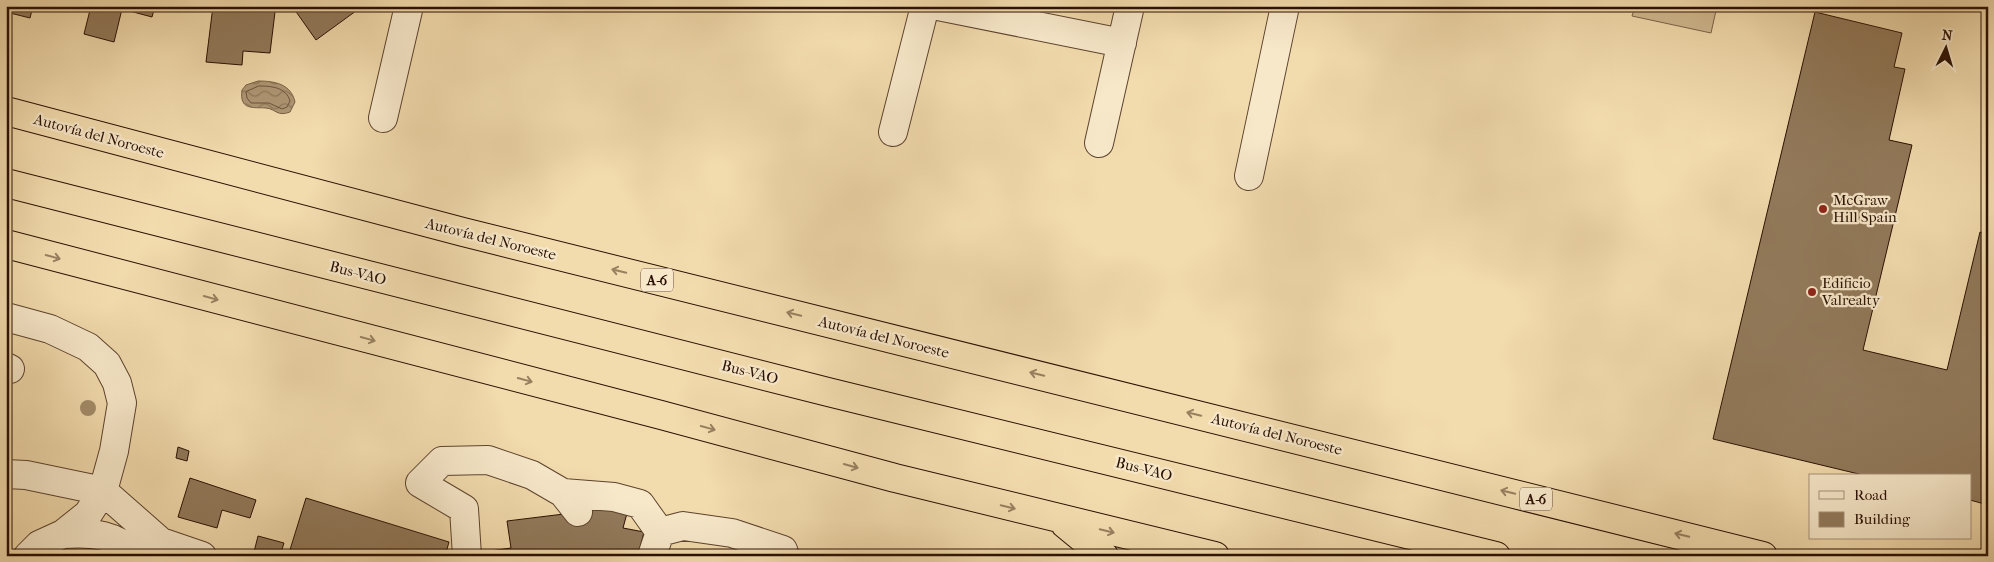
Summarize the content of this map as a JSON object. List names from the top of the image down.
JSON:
{
  "streets": {
    "highway": ["Autovía del Noroeste", "Bus-VAO", "A-6"]
  },
  "places": ["McGraw Hill Spain", "Edificio Valrealty"],
  "legend": ["Road", "Building"],
  "north": "top"
}
